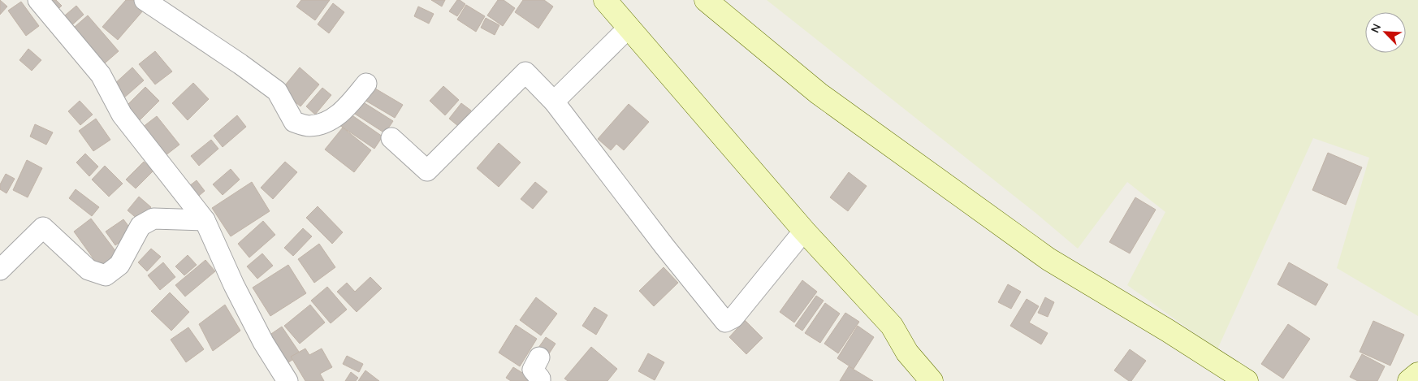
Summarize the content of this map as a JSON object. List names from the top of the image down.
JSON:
{
  "north": "top left"
}
